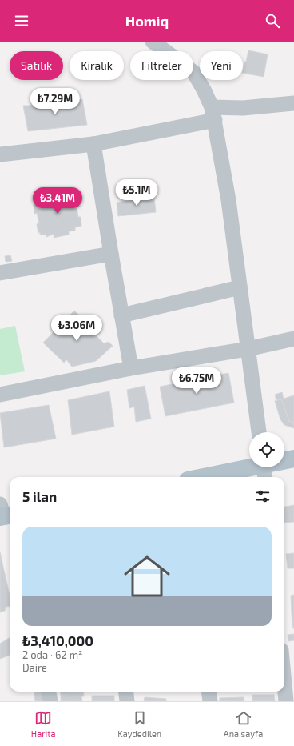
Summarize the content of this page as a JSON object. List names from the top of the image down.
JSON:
{
  "page": {
    "header": "Homiq",
    "chip": [
      "Satılık",
      "Kiralık",
      "Filtreler",
      "Yeni"
    ],
    "price": [
      "₺7.29M",
      "₺5.1M",
      "₺3.41M",
      "₺3.06M",
      "₺6.75M"
    ],
    "heading": "5 ilan",
    "list": [
      {
        "name": "₺3,410,000",
        "note": "2 oda · 62 m² · Daire"
      }
    ],
    "tabs": ["Harita", "Kaydedilen", "Ana sayfa"]
  }
}
